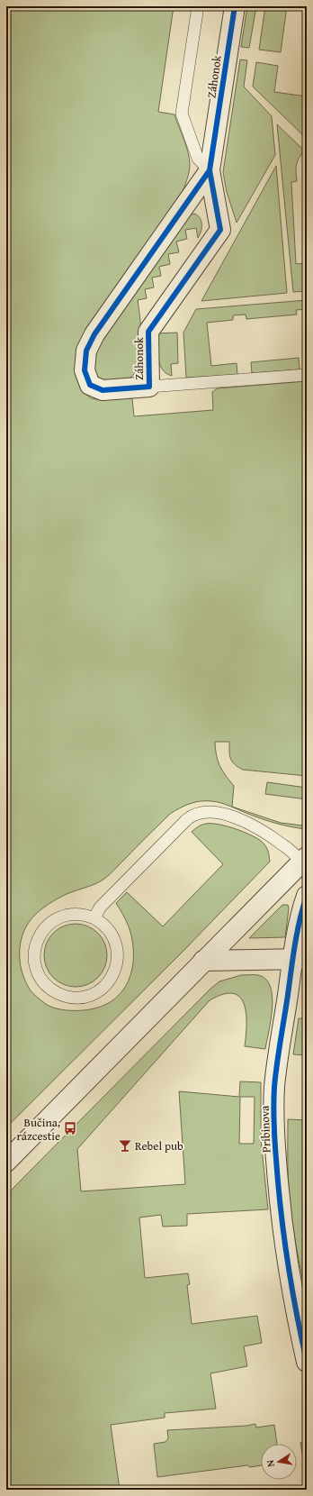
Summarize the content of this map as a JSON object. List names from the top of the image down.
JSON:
{
  "streets": {
    "street": ["Záhonok", "Pribinova"]
  },
  "places": {
    "bus stop": ["Bučina, rázcestie"],
    "bar": ["Rebel pub"]
  },
  "north": "left"
}
